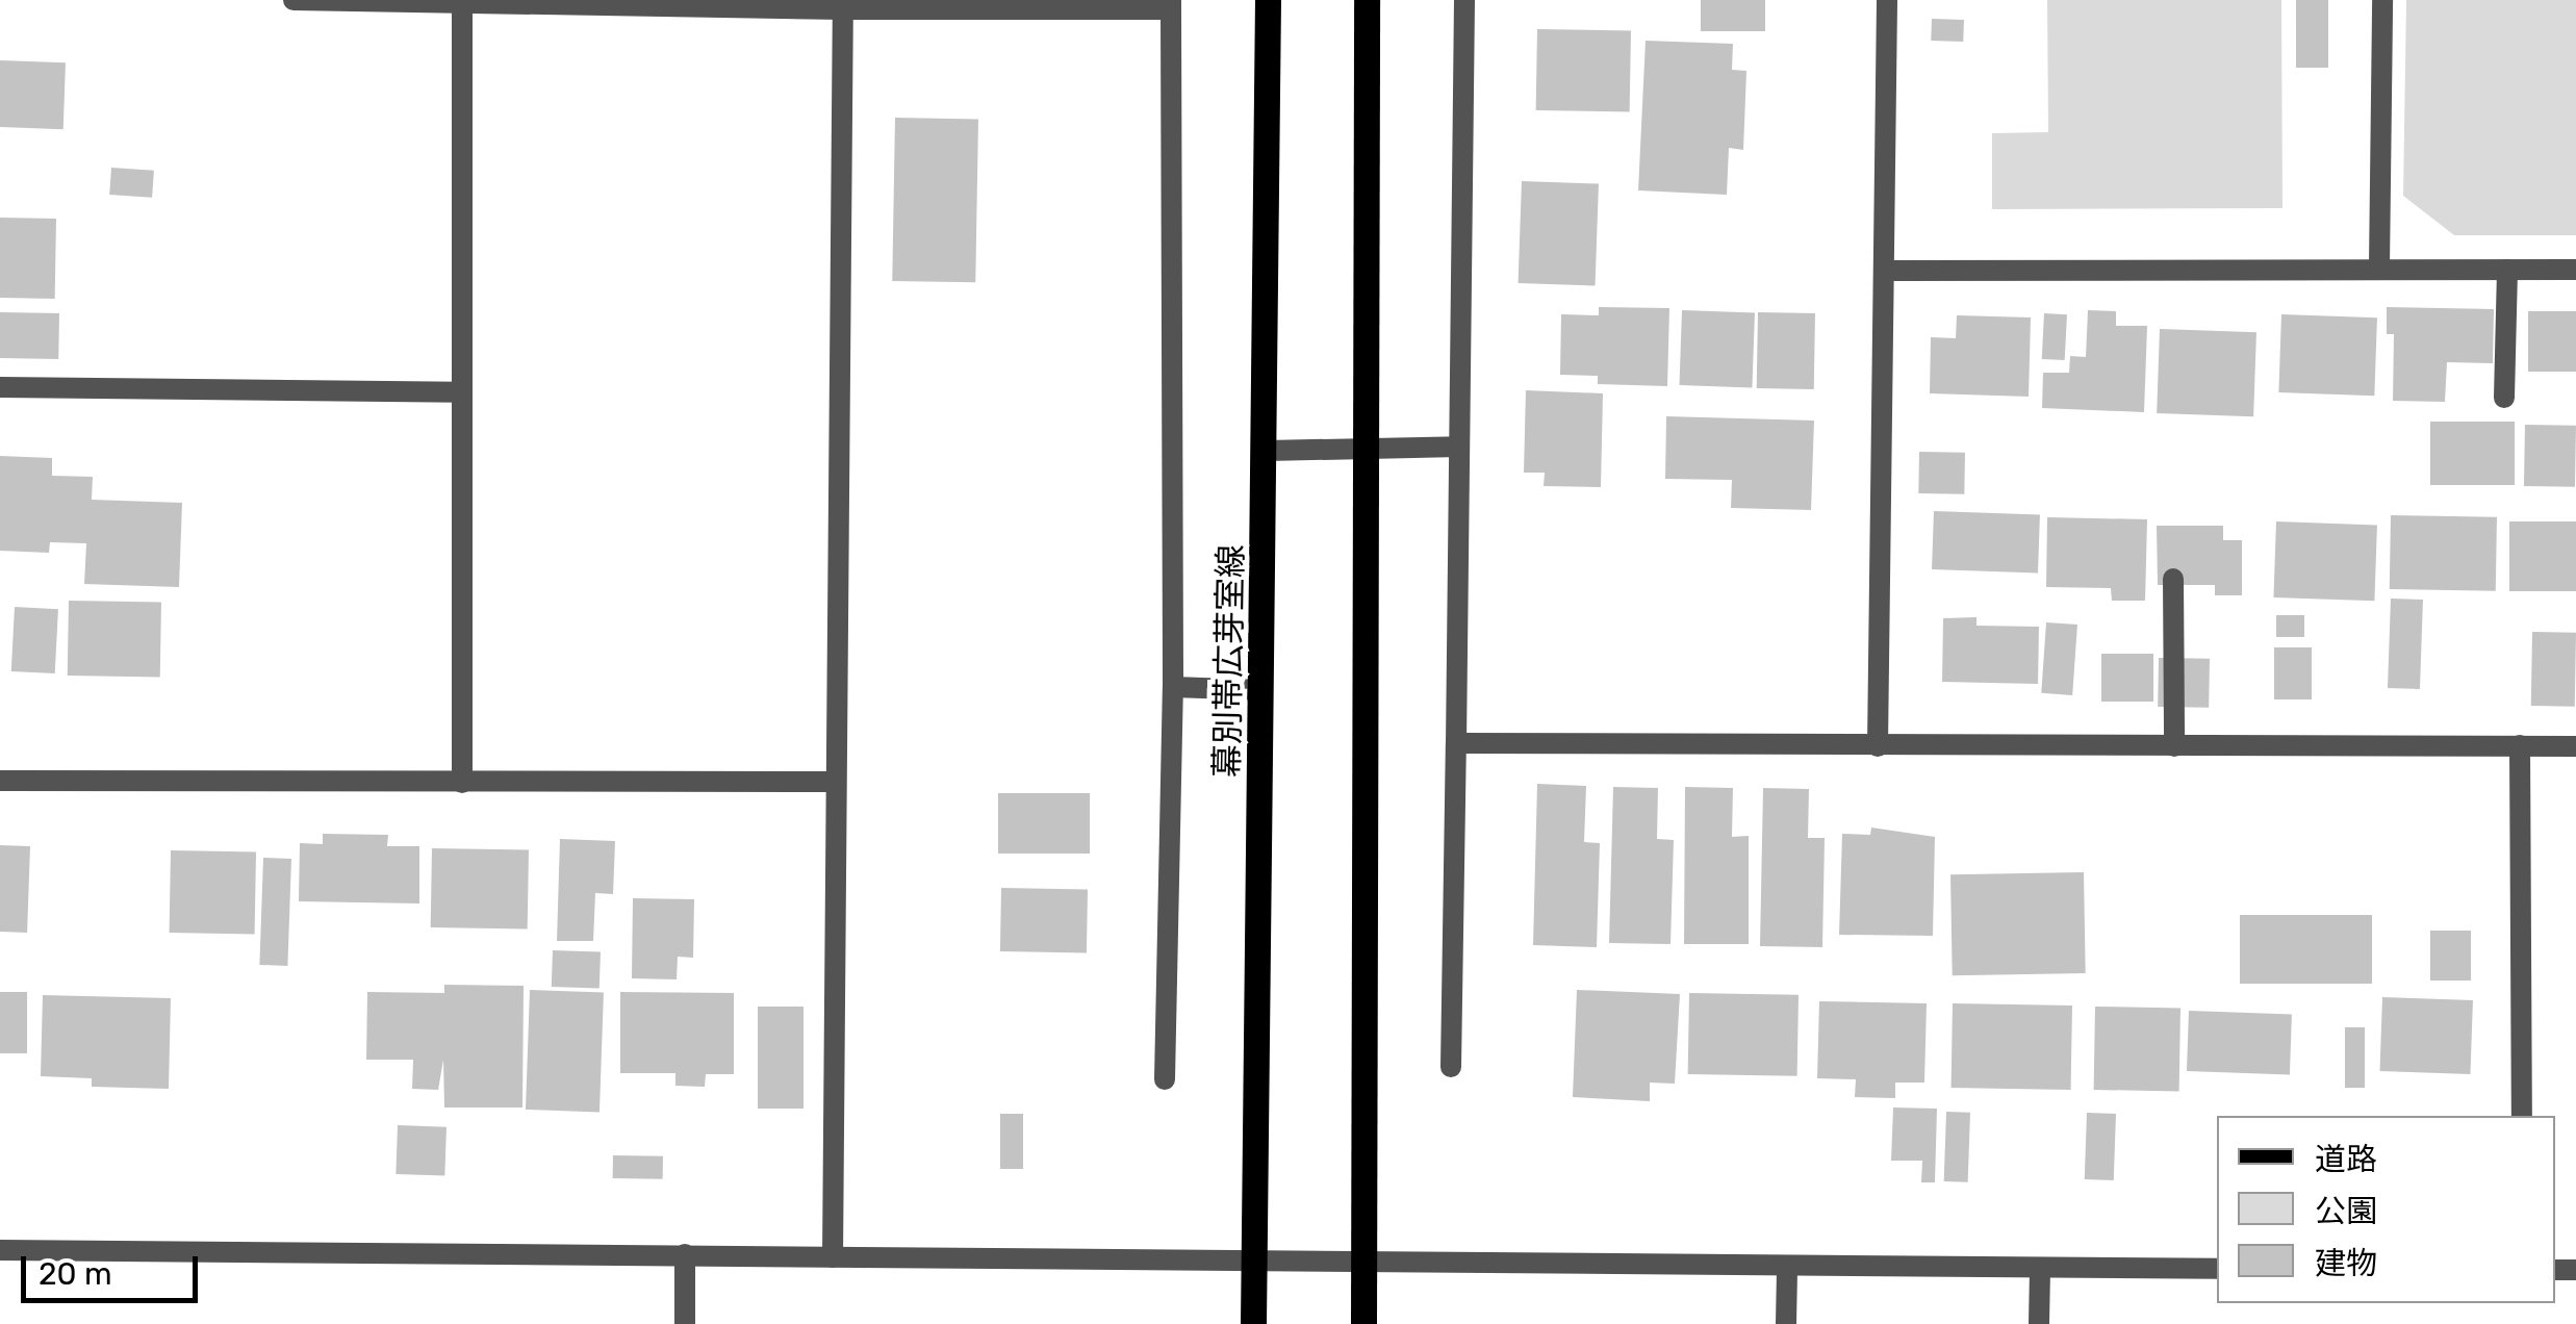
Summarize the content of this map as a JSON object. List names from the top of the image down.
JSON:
{
  "streets": {
    "main road": ["幕別帯広芽室線"]
  },
  "legend": ["道路", "公園", "建物"],
  "scale_bar": "20 m"
}
